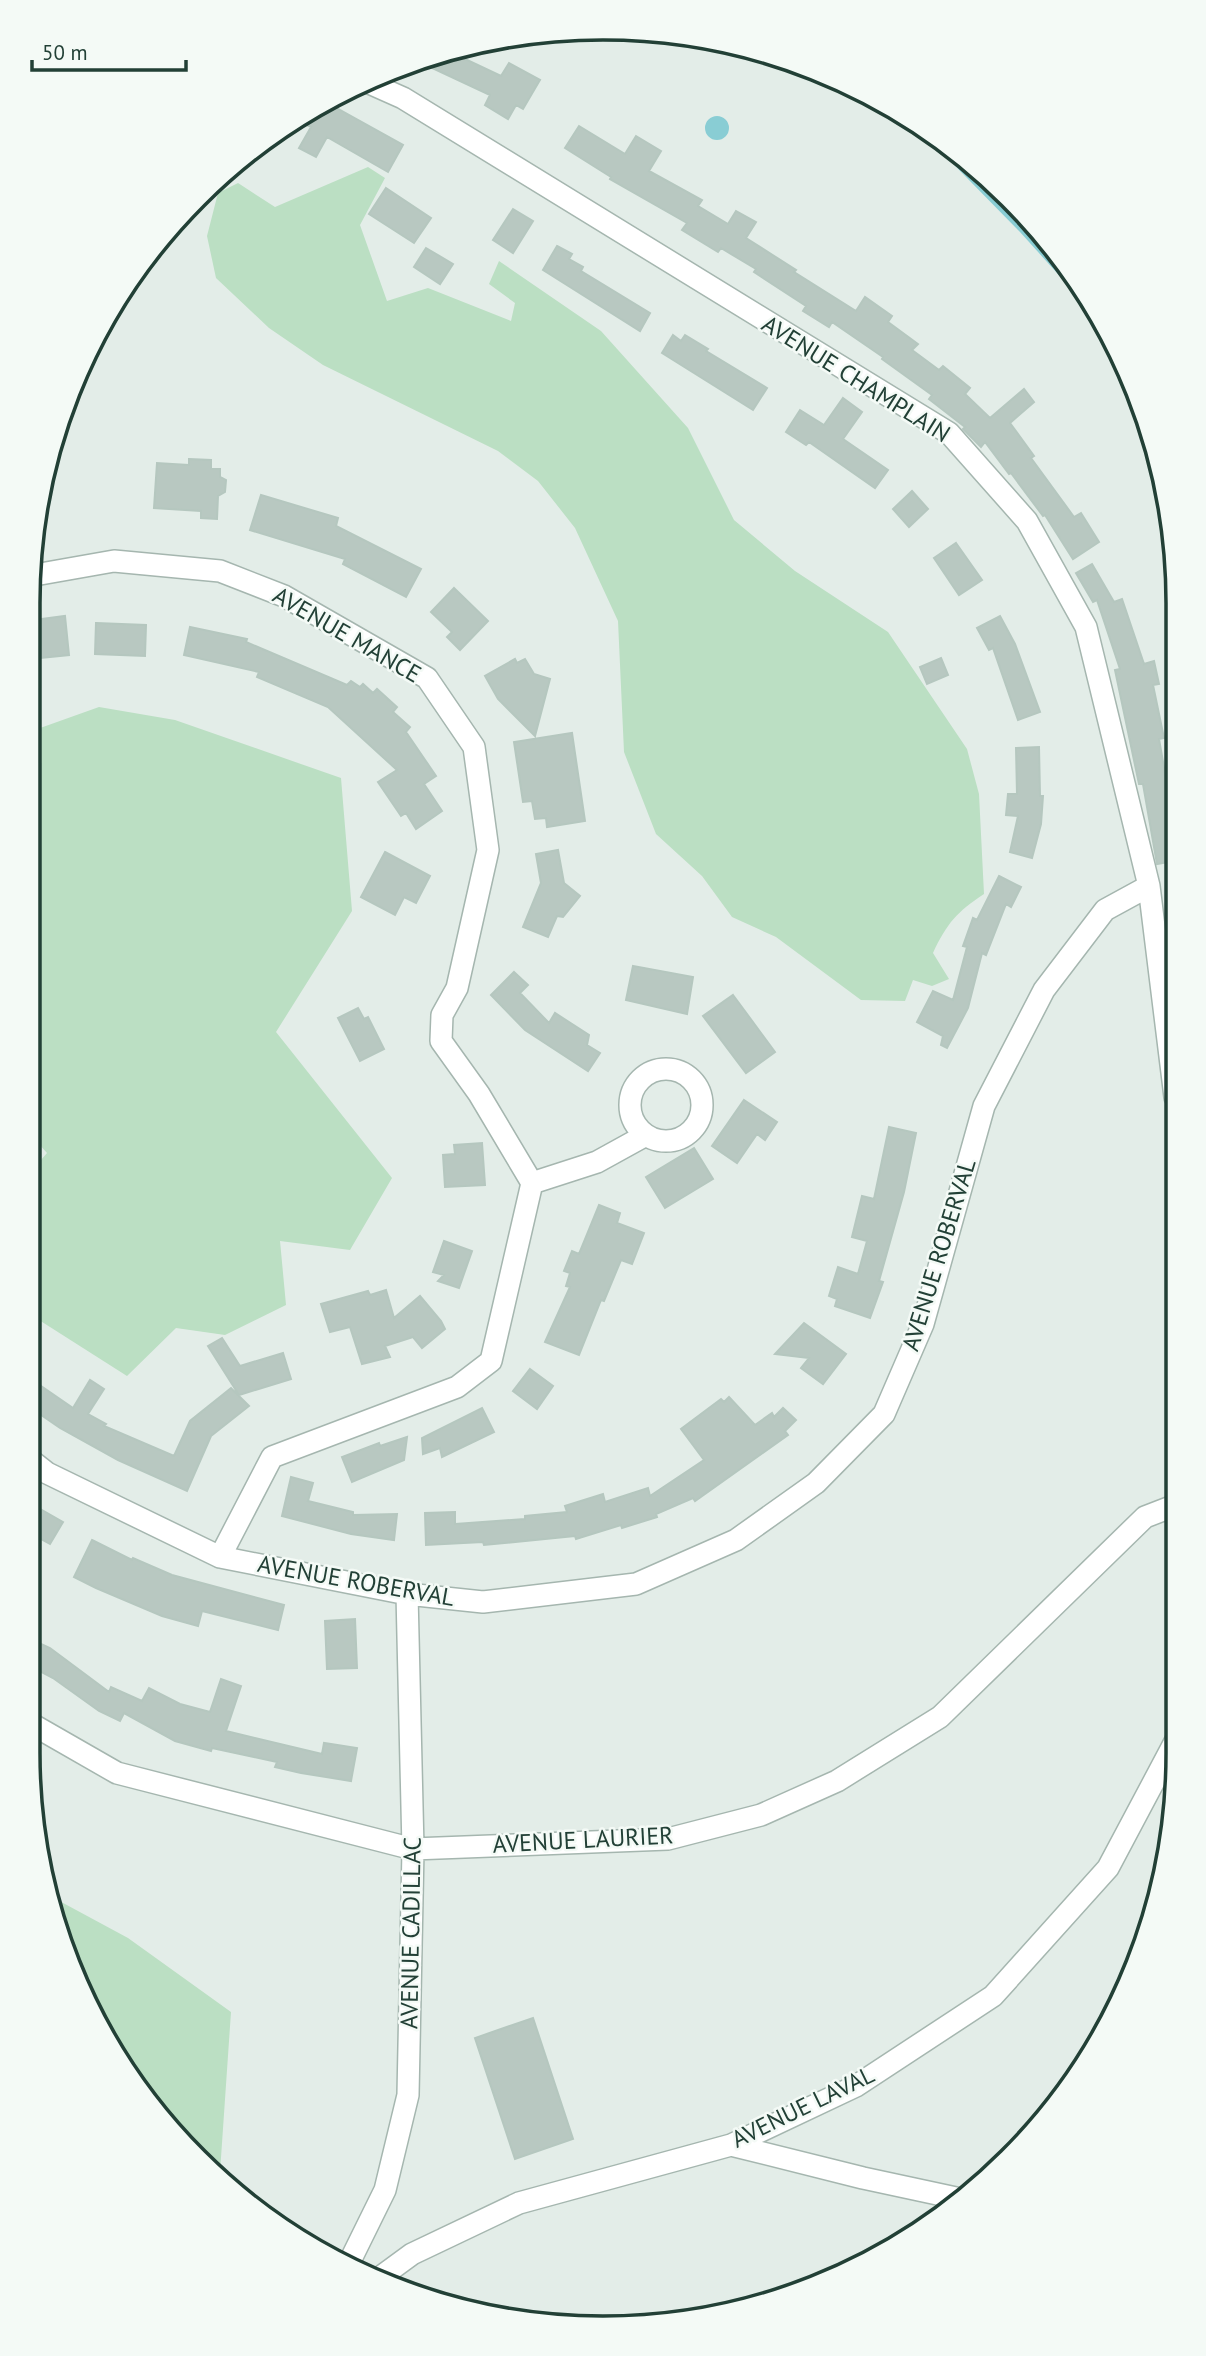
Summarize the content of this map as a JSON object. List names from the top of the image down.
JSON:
{
  "streets": {
    "street": [
      "AVENUE CHAMPLAIN",
      "AVENUE MANCE",
      "AVENUE ROBERVAL",
      "AVENUE LAURIER",
      "AVENUE CADILLAC",
      "AVENUE LAVAL"
    ]
  },
  "crossings": [
    ["AVENUE CHAMPLAIN", "AVENUE ROBERVAL"],
    ["AVENUE ROBERVAL", "AVENUE CADILLAC"],
    ["AVENUE LAURIER", "AVENUE CADILLAC"]
  ],
  "scale_bar": "50 m"
}
